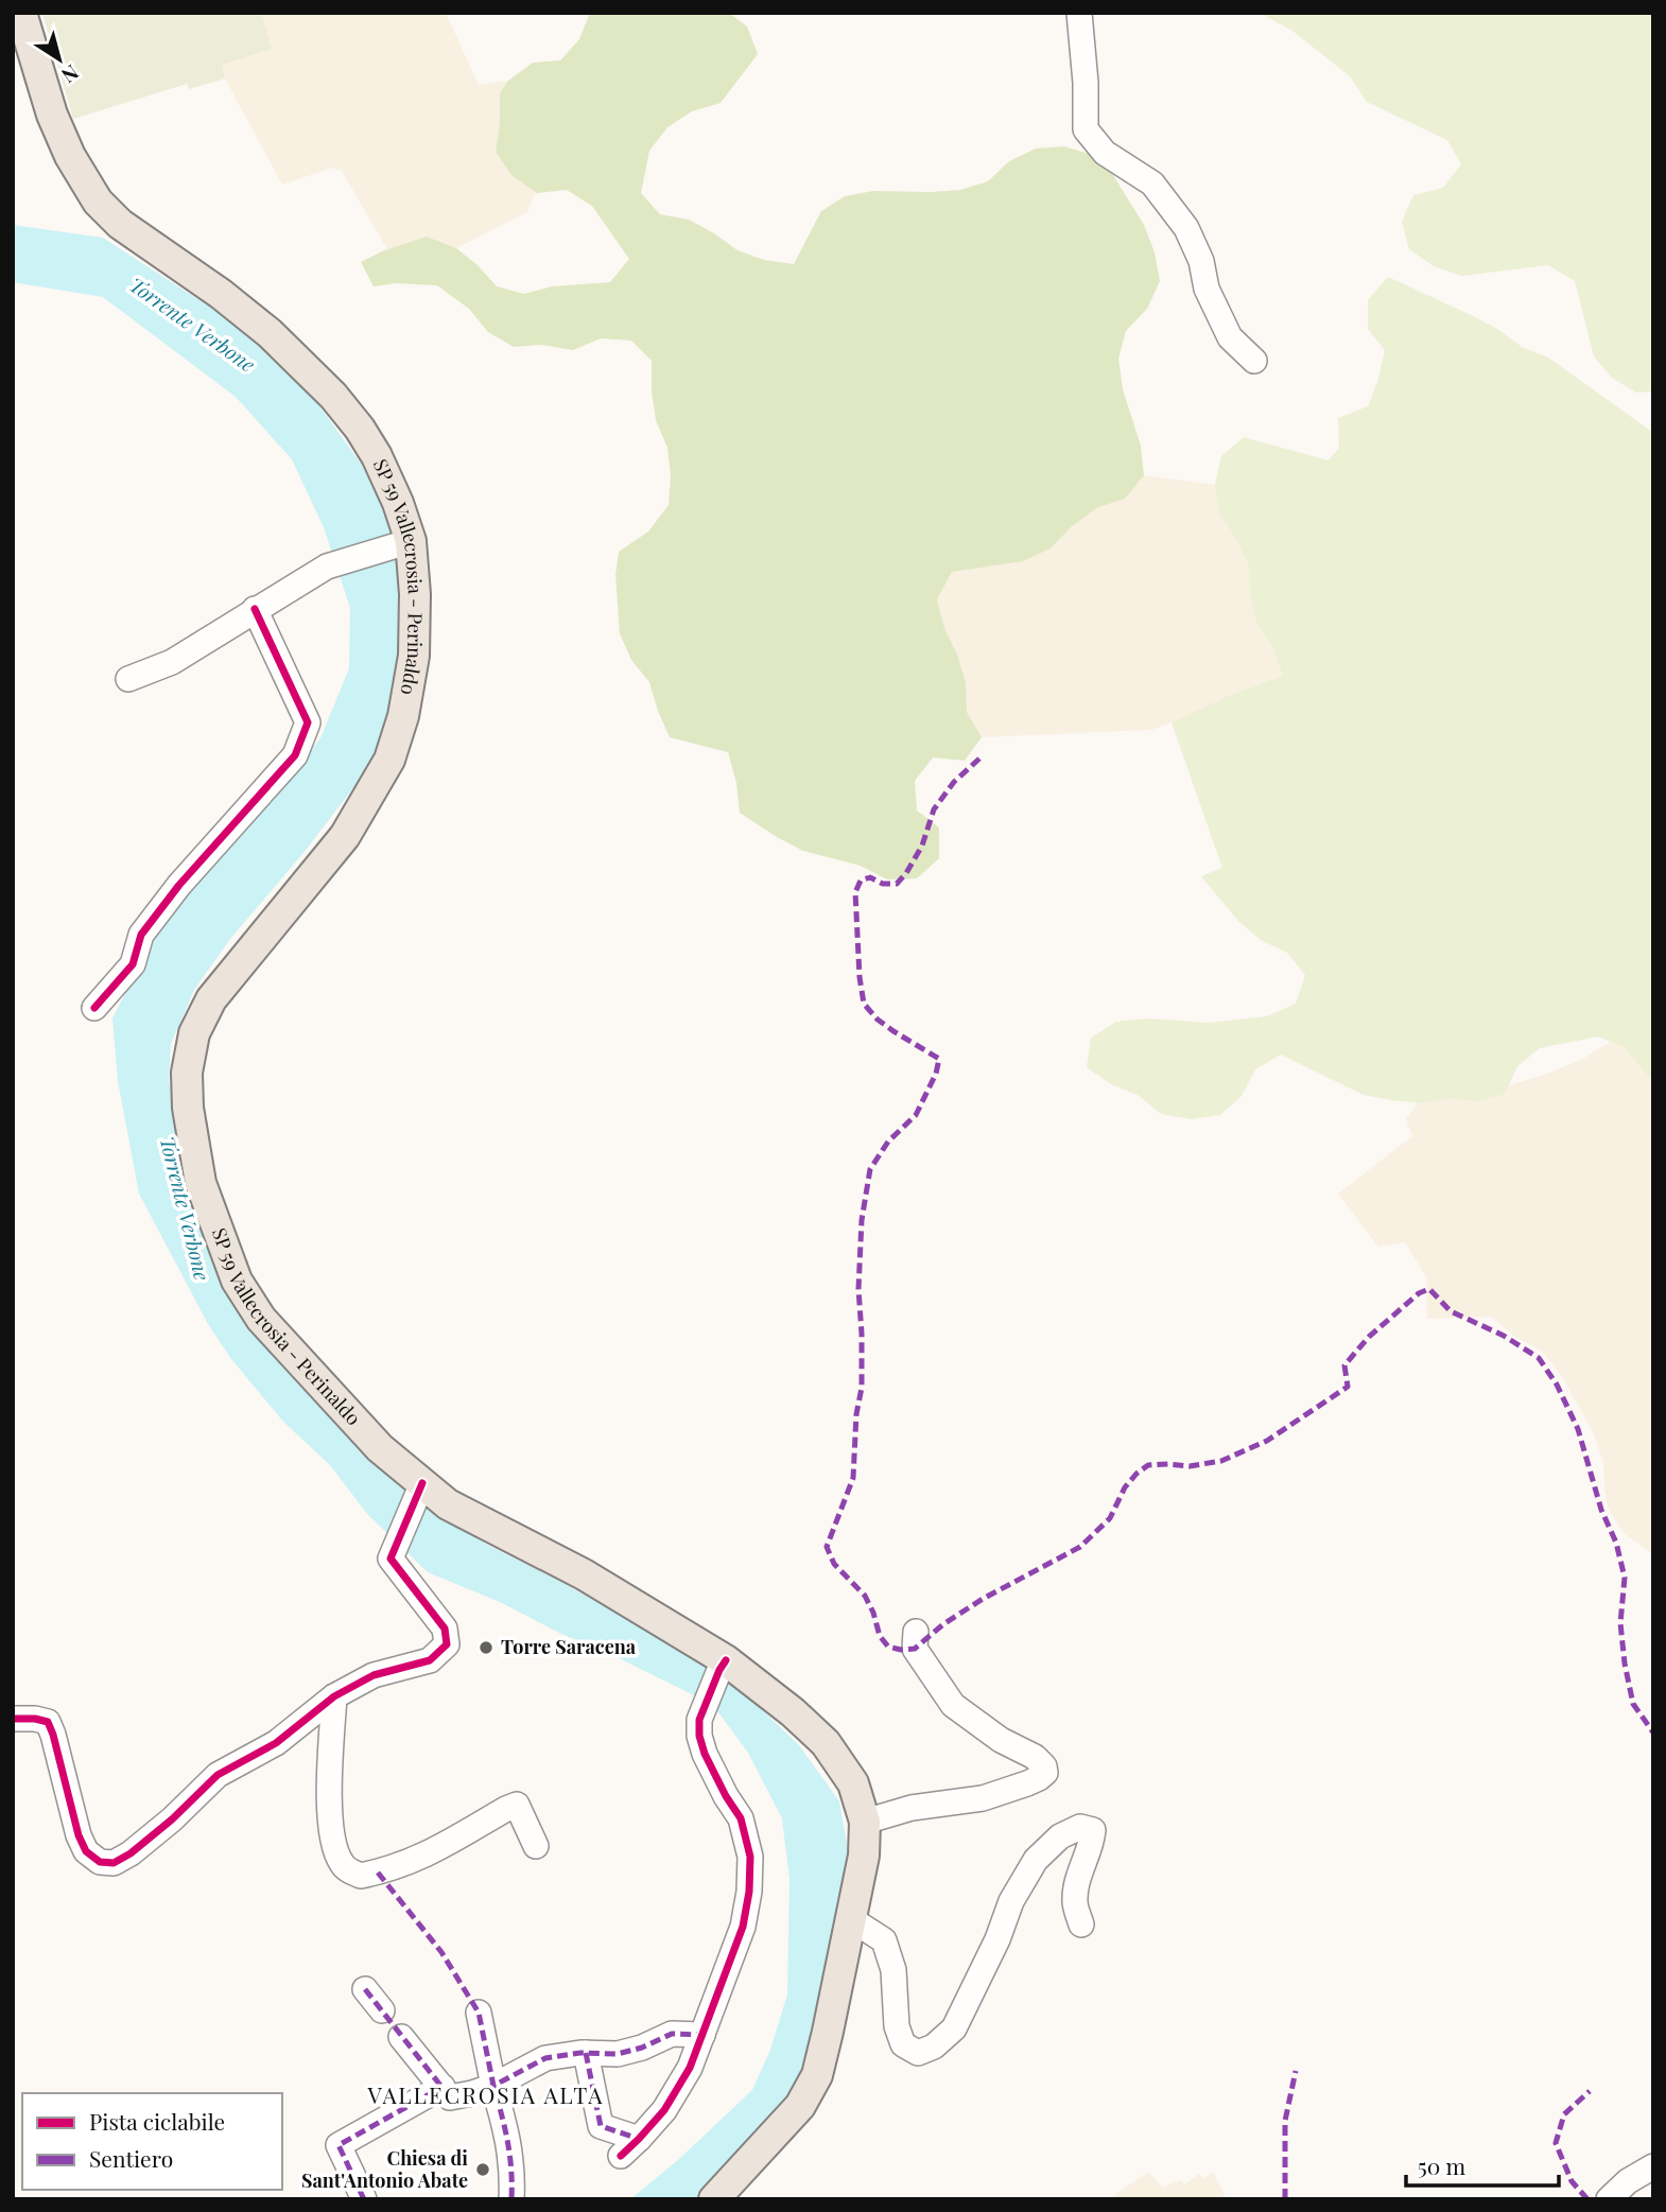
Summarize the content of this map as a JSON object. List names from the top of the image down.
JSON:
{
  "streets": {
    "main road": ["SP 59 Vallecrosia - Perinaldo"]
  },
  "districts": ["VALLECROSIA ALTA"],
  "water": ["Torrente Verbone"],
  "places": ["Torre Saracena", "Chiesa di Sant'Antonio Abate"],
  "legend": ["Pista ciclabile", "Sentiero"],
  "scale_bar": "50 m",
  "north": "bottom right"
}
